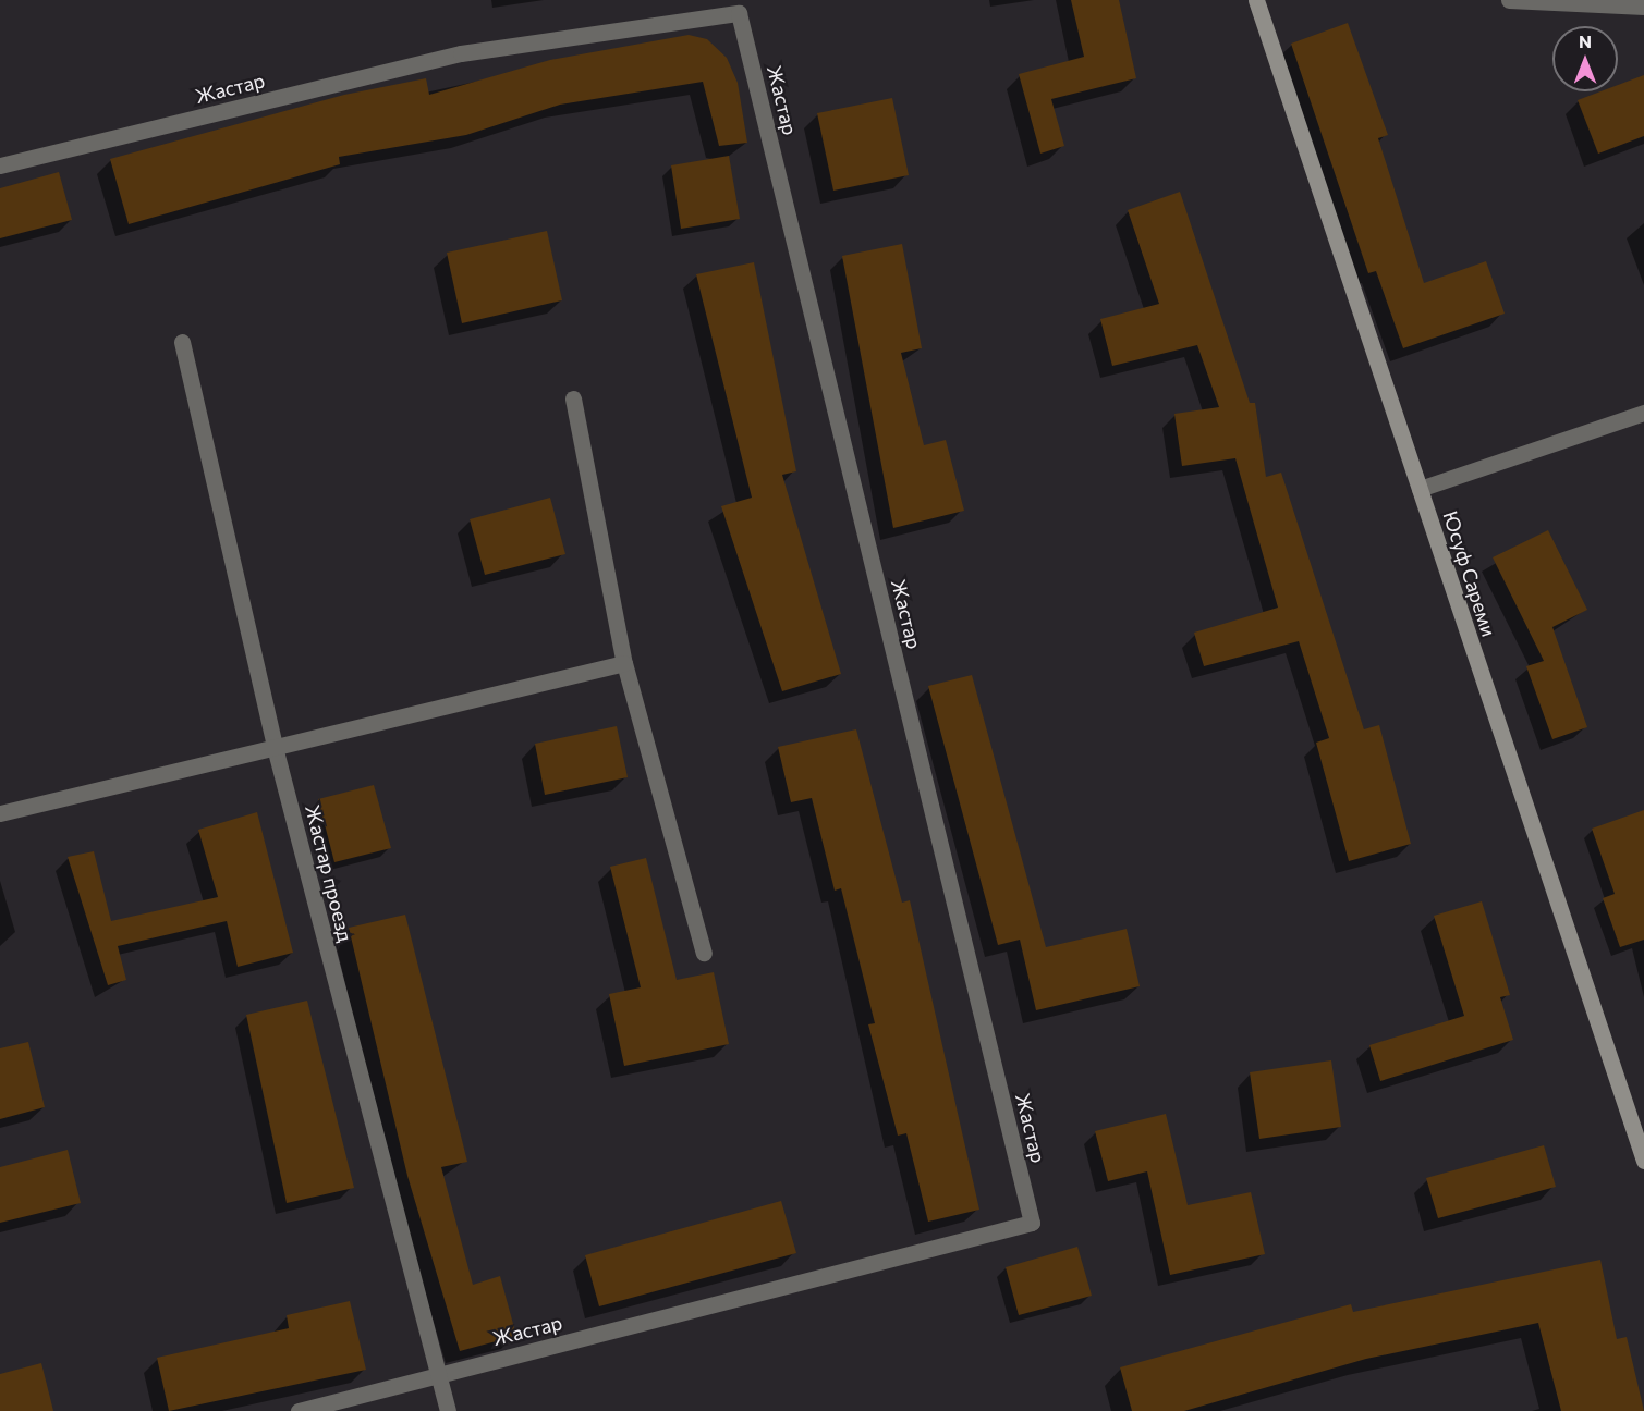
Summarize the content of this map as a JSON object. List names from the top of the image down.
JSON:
{
  "streets": {
    "main road": ["Юсуф Сареми"],
    "street": ["Жастар", "Жастар проезд"]
  },
  "crossings": [
    ["Жастар", "Жастар проезд"]
  ],
  "north": "top"
}
